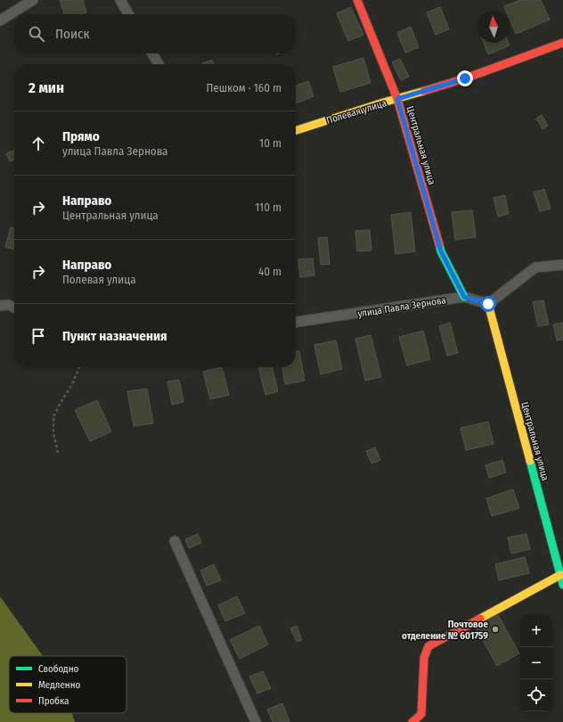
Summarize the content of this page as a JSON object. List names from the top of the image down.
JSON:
{
  "streets": {
    "street": ["Полевая улица", "Центральная улица", "улица Павла Зернова"]
  },
  "crossings": [
    ["Полевая улица", "Центральная улица"],
    ["Центральная улица", "улица Павла Зернова"]
  ],
  "places": ["Почтовое отделение № 601759"],
  "legend": ["Свободно", "Медленно", "Пробка"],
  "north": "top",
  "page": {
    "search": "Поиск",
    "heading": ["2 мин", "Пешком · 160 m"],
    "list": [
      ["Прямо", "улица Павла Зернова", "10 m"],
      ["Направо", "Центральная улица", "110 m"],
      ["Направо", "Полевая улица", "40 m"],
      "Пункт назначения"
    ],
    "map_buttons": ["+", "−"]
  }
}
